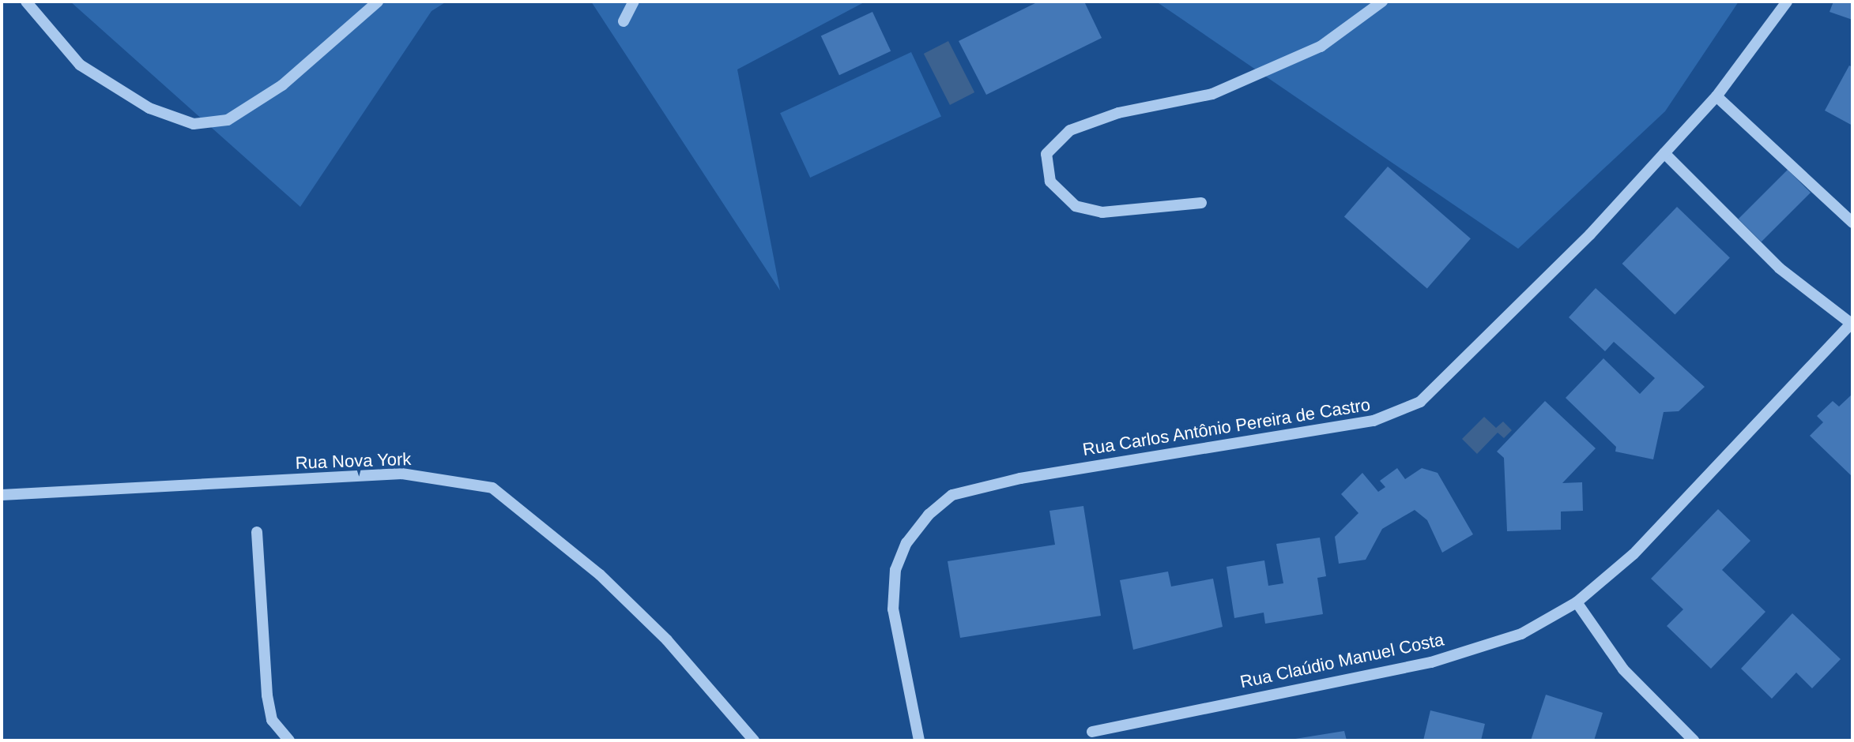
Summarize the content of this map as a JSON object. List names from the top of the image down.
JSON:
{
  "streets": {
    "street": ["Rua Carlos Antônio Pereira de Castro", "Rua Nova York", "Rua Claúdio Manuel Costa"]
  }
}
